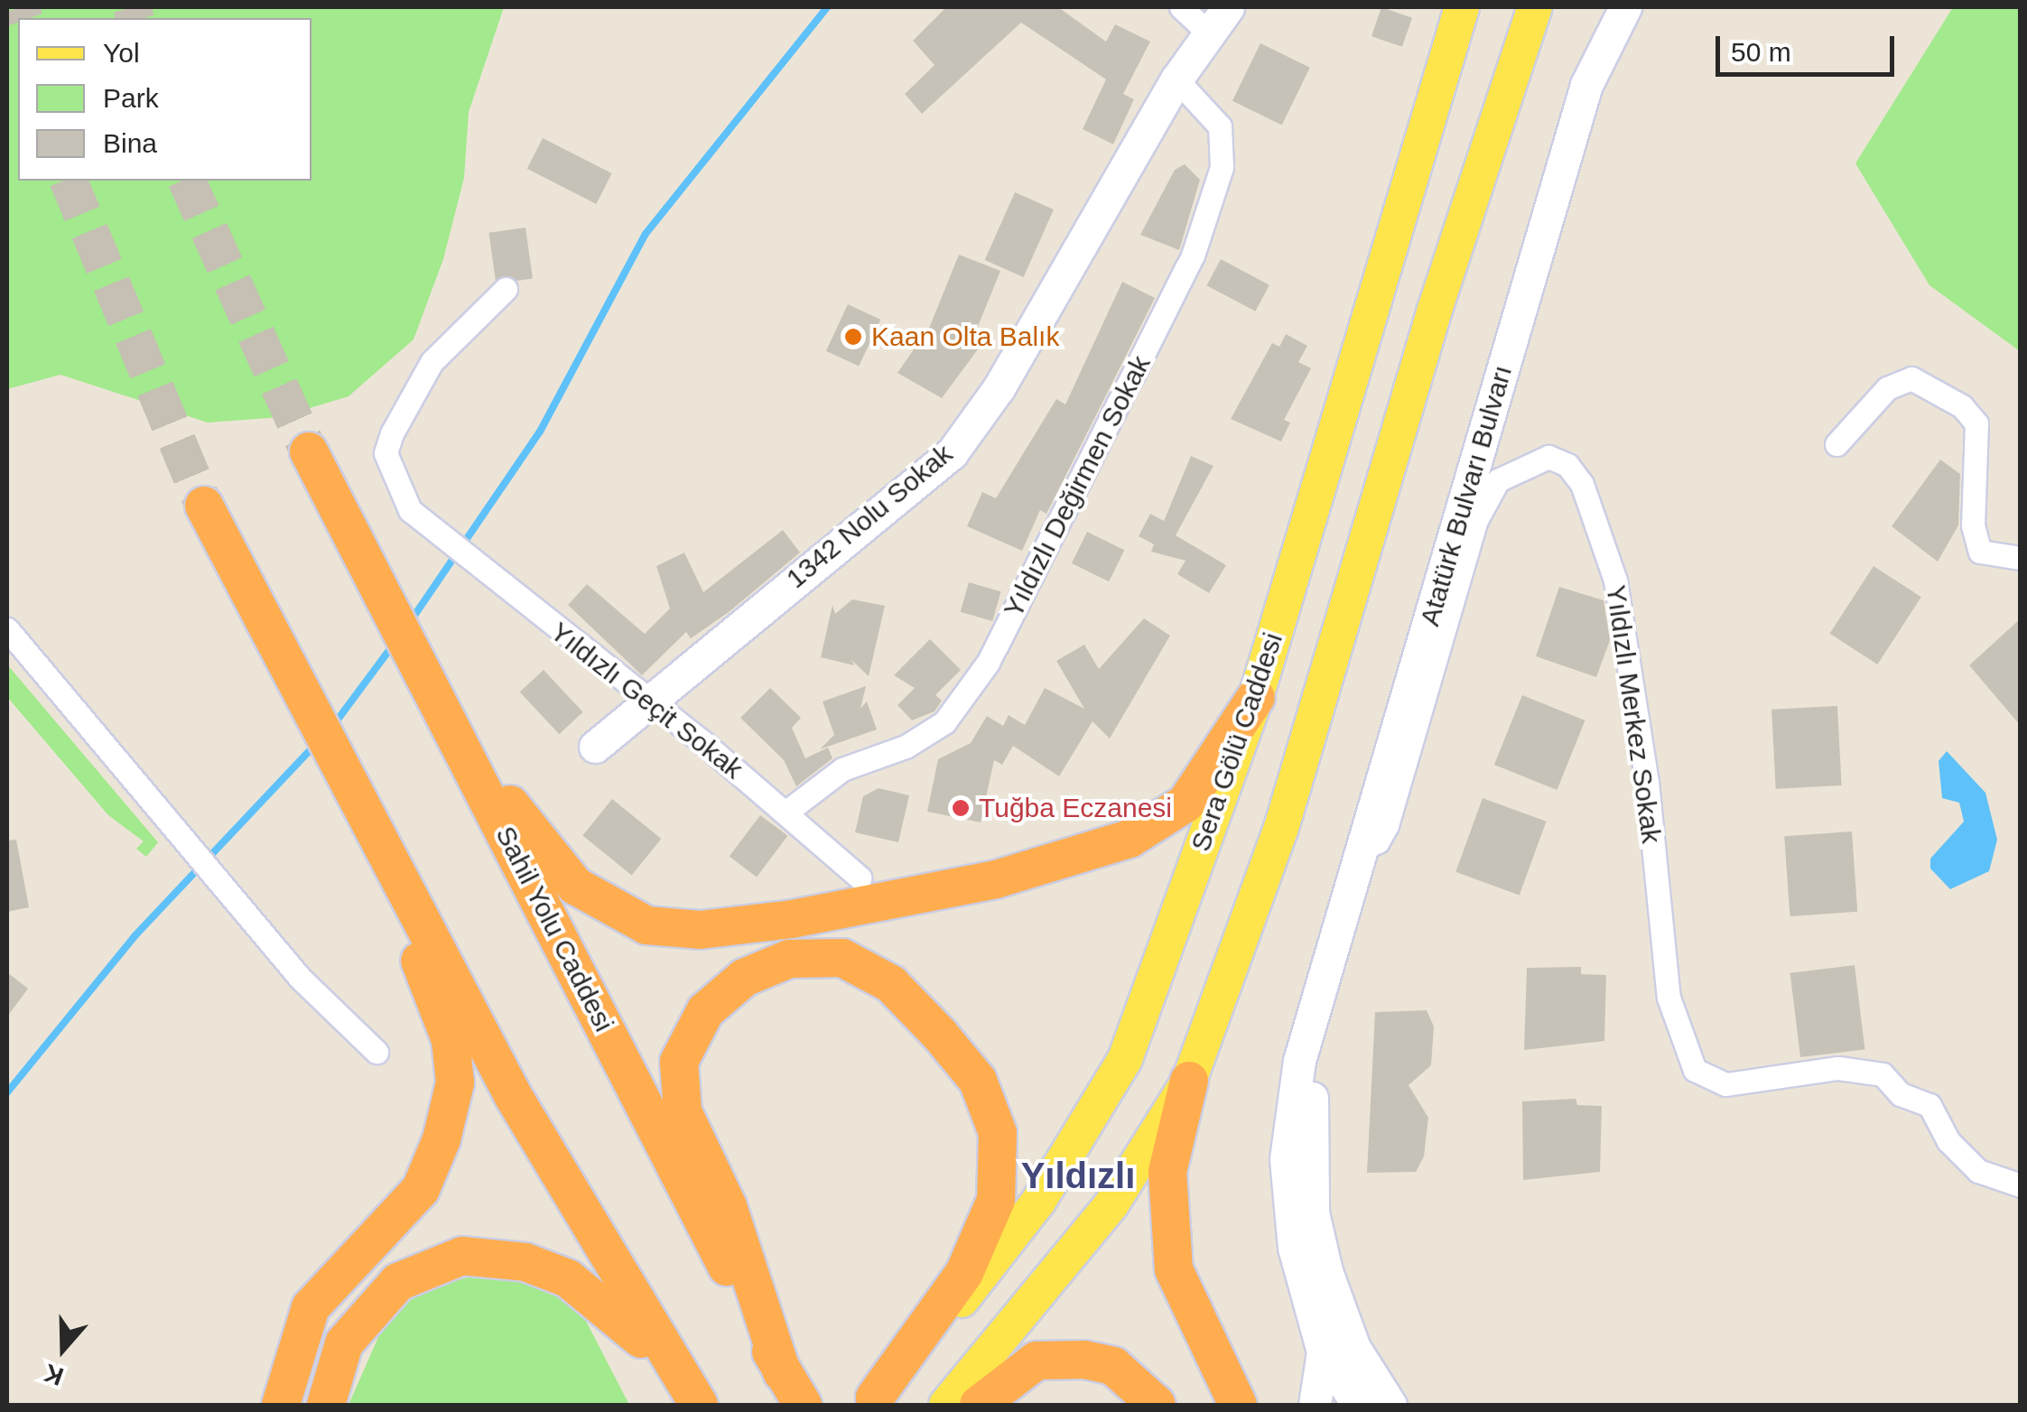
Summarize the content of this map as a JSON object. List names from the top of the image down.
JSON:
{
  "streets": {
    "highway": ["Sahil Yolu Caddesi"],
    "main road": ["Sera Gölü Caddesi"],
    "street": [
      "Yıldızlı Değirmen Sokak",
      "Atatürk Bulvarı Bulvarı",
      "1342 Nolu Sokak",
      "Yıldızlı Geçit Sokak",
      "Yıldızlı Merkez Sokak"
    ]
  },
  "crossings": [
    ["Yıldızlı Değirmen Sokak", "1342 Nolu Sokak"],
    ["Yıldızlı Değirmen Sokak", "Yıldızlı Geçit Sokak"],
    ["Atatürk Bulvarı Bulvarı", "Yıldızlı Merkez Sokak"],
    ["1342 Nolu Sokak", "Yıldızlı Geçit Sokak"]
  ],
  "districts": ["Yıldızlı"],
  "places": ["Kaan Olta Balık", "Tuğba Eczanesi"],
  "legend": ["Yol", "Park", "Bina"],
  "scale_bar": "50 m",
  "north": "bottom"
}
